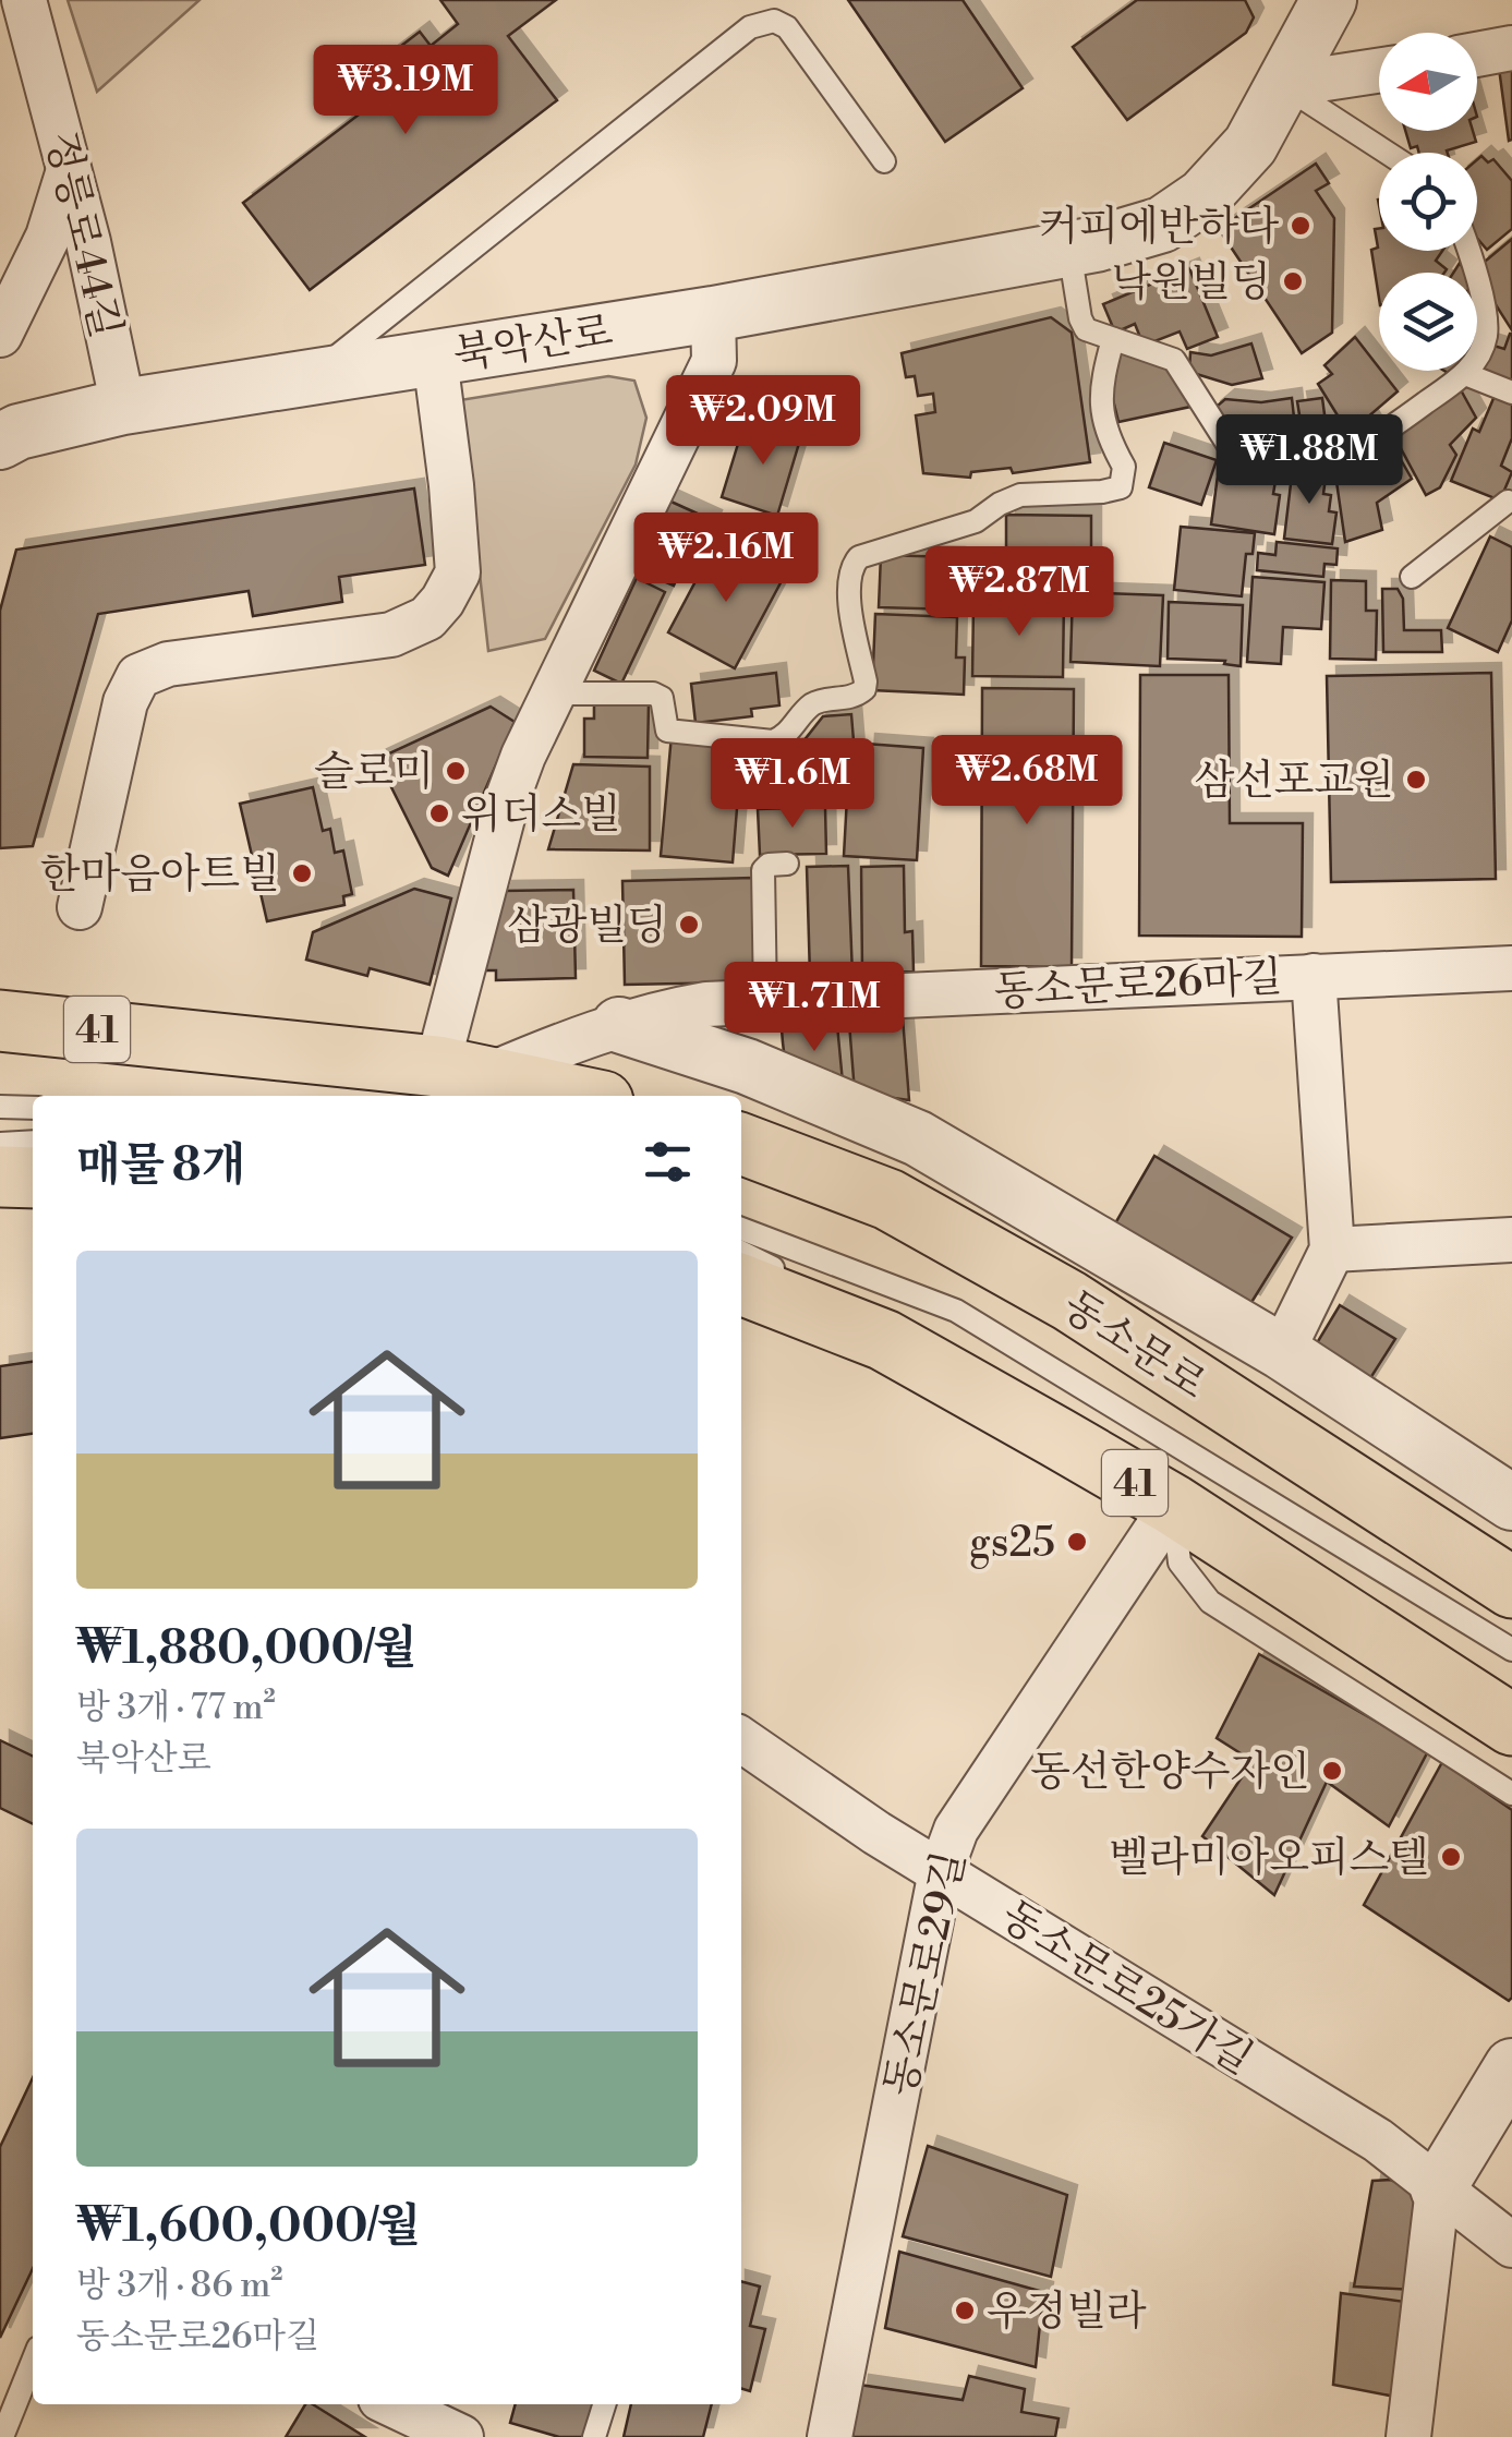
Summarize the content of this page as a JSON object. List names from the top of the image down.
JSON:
{
  "streets": {
    "main road": ["41", "동소문로"],
    "street": [
      "정릉로44길",
      "북악산로",
      "동소문로26마길",
      "동소문로29길",
      "동소문로25가길"
    ]
  },
  "crossings": [
    ["정릉로44길", "북악산로"],
    ["동소문로26마길", "41"],
    ["41", "동소문로29길"],
    ["동소문로29길", "동소문로25가길"]
  ],
  "places": [
    "커피에반하다",
    "낙원빌딩",
    "슬로미",
    "삼선포교원",
    "위더스빌",
    "한마음아트빌",
    "삼광빌딩",
    "gs25",
    "동선한양수자인",
    "벨라미아오피스텔",
    "우정빌라"
  ],
  "north": "left",
  "page": {
    "price": [
      "₩3.19M",
      "₩2.09M",
      "₩1.88M",
      "₩2.16M",
      "₩2.87M",
      "₩2.68M",
      "₩1.6M",
      "₩1.71M"
    ],
    "heading": "매물 8개",
    "list": [
      {
        "name": "₩1,880,000/월",
        "note": "방 3개 · 77 m² · 북악산로"
      },
      {
        "name": "₩1,600,000/월",
        "note": "방 3개 · 86 m² · 동소문로26마길"
      }
    ]
  }
}
